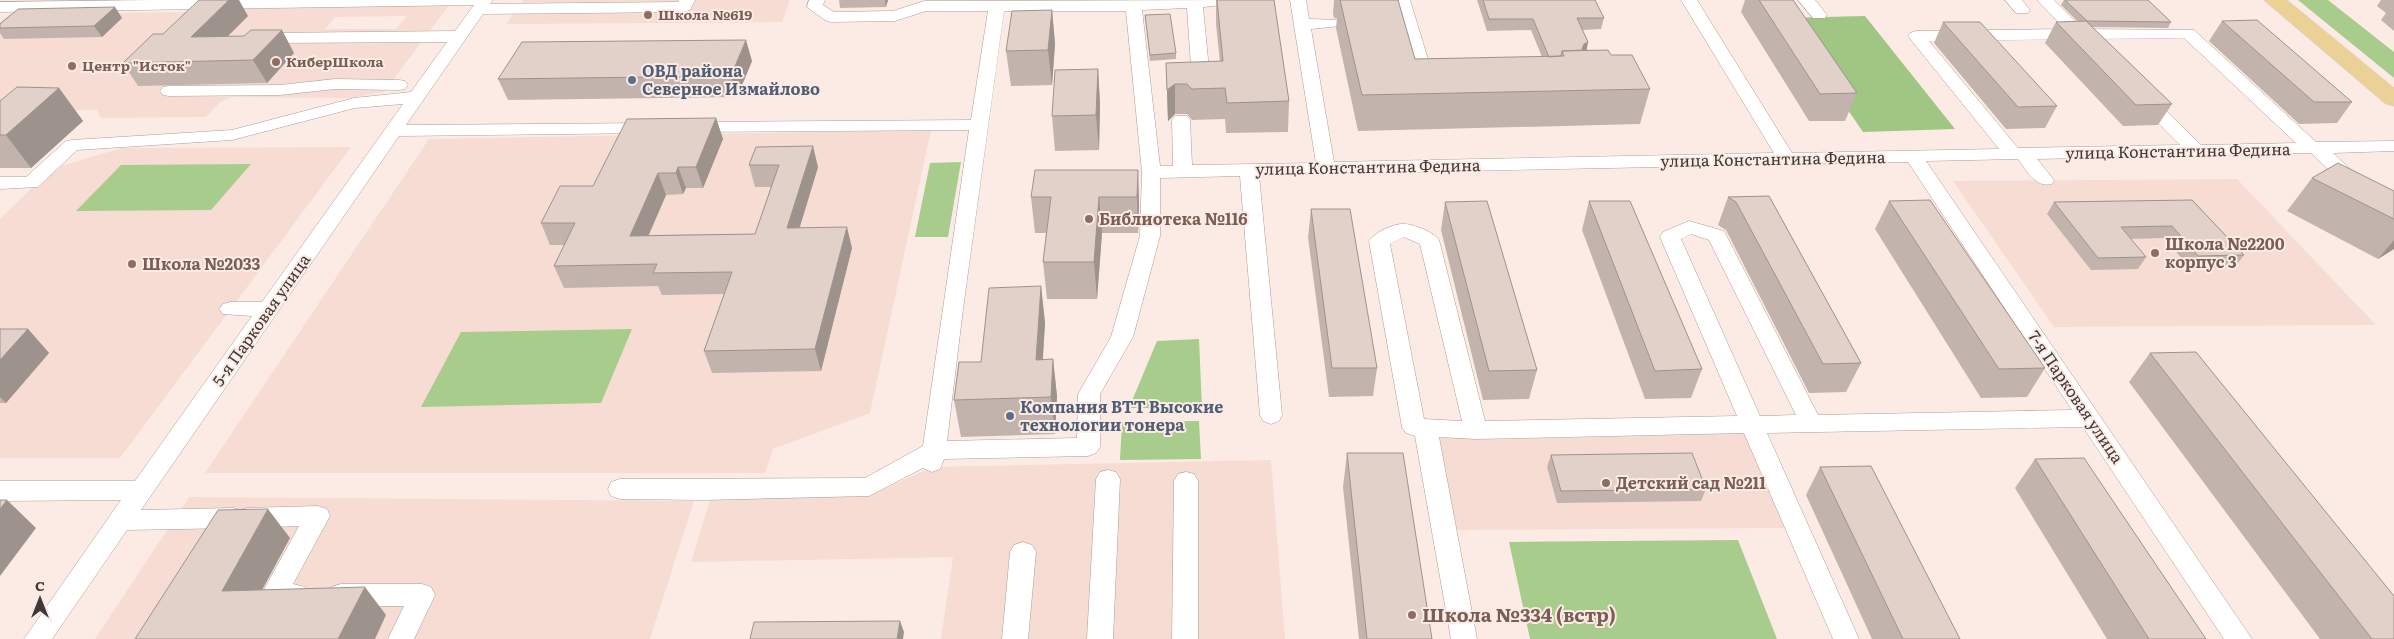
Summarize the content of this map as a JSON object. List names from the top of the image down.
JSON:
{
  "streets": {
    "street": ["улица Константина Федина", "5-я Парковая улица", "7-я Парковая улица"]
  },
  "crossings": [
    ["улица Константина Федина", "7-я Парковая улица"]
  ],
  "places": [
    "Школа №619",
    "КиберШкола",
    "Центр \"Исток\"",
    "ОВД района Северное Измайлово",
    "Библиотека №116",
    "Школа №2200 корпус 3",
    "Школа №2033",
    "Компания ВТТ Высокие технологии тонера",
    "Детский сад №211",
    "Школа №334 (встр)"
  ],
  "north": "top"
}
